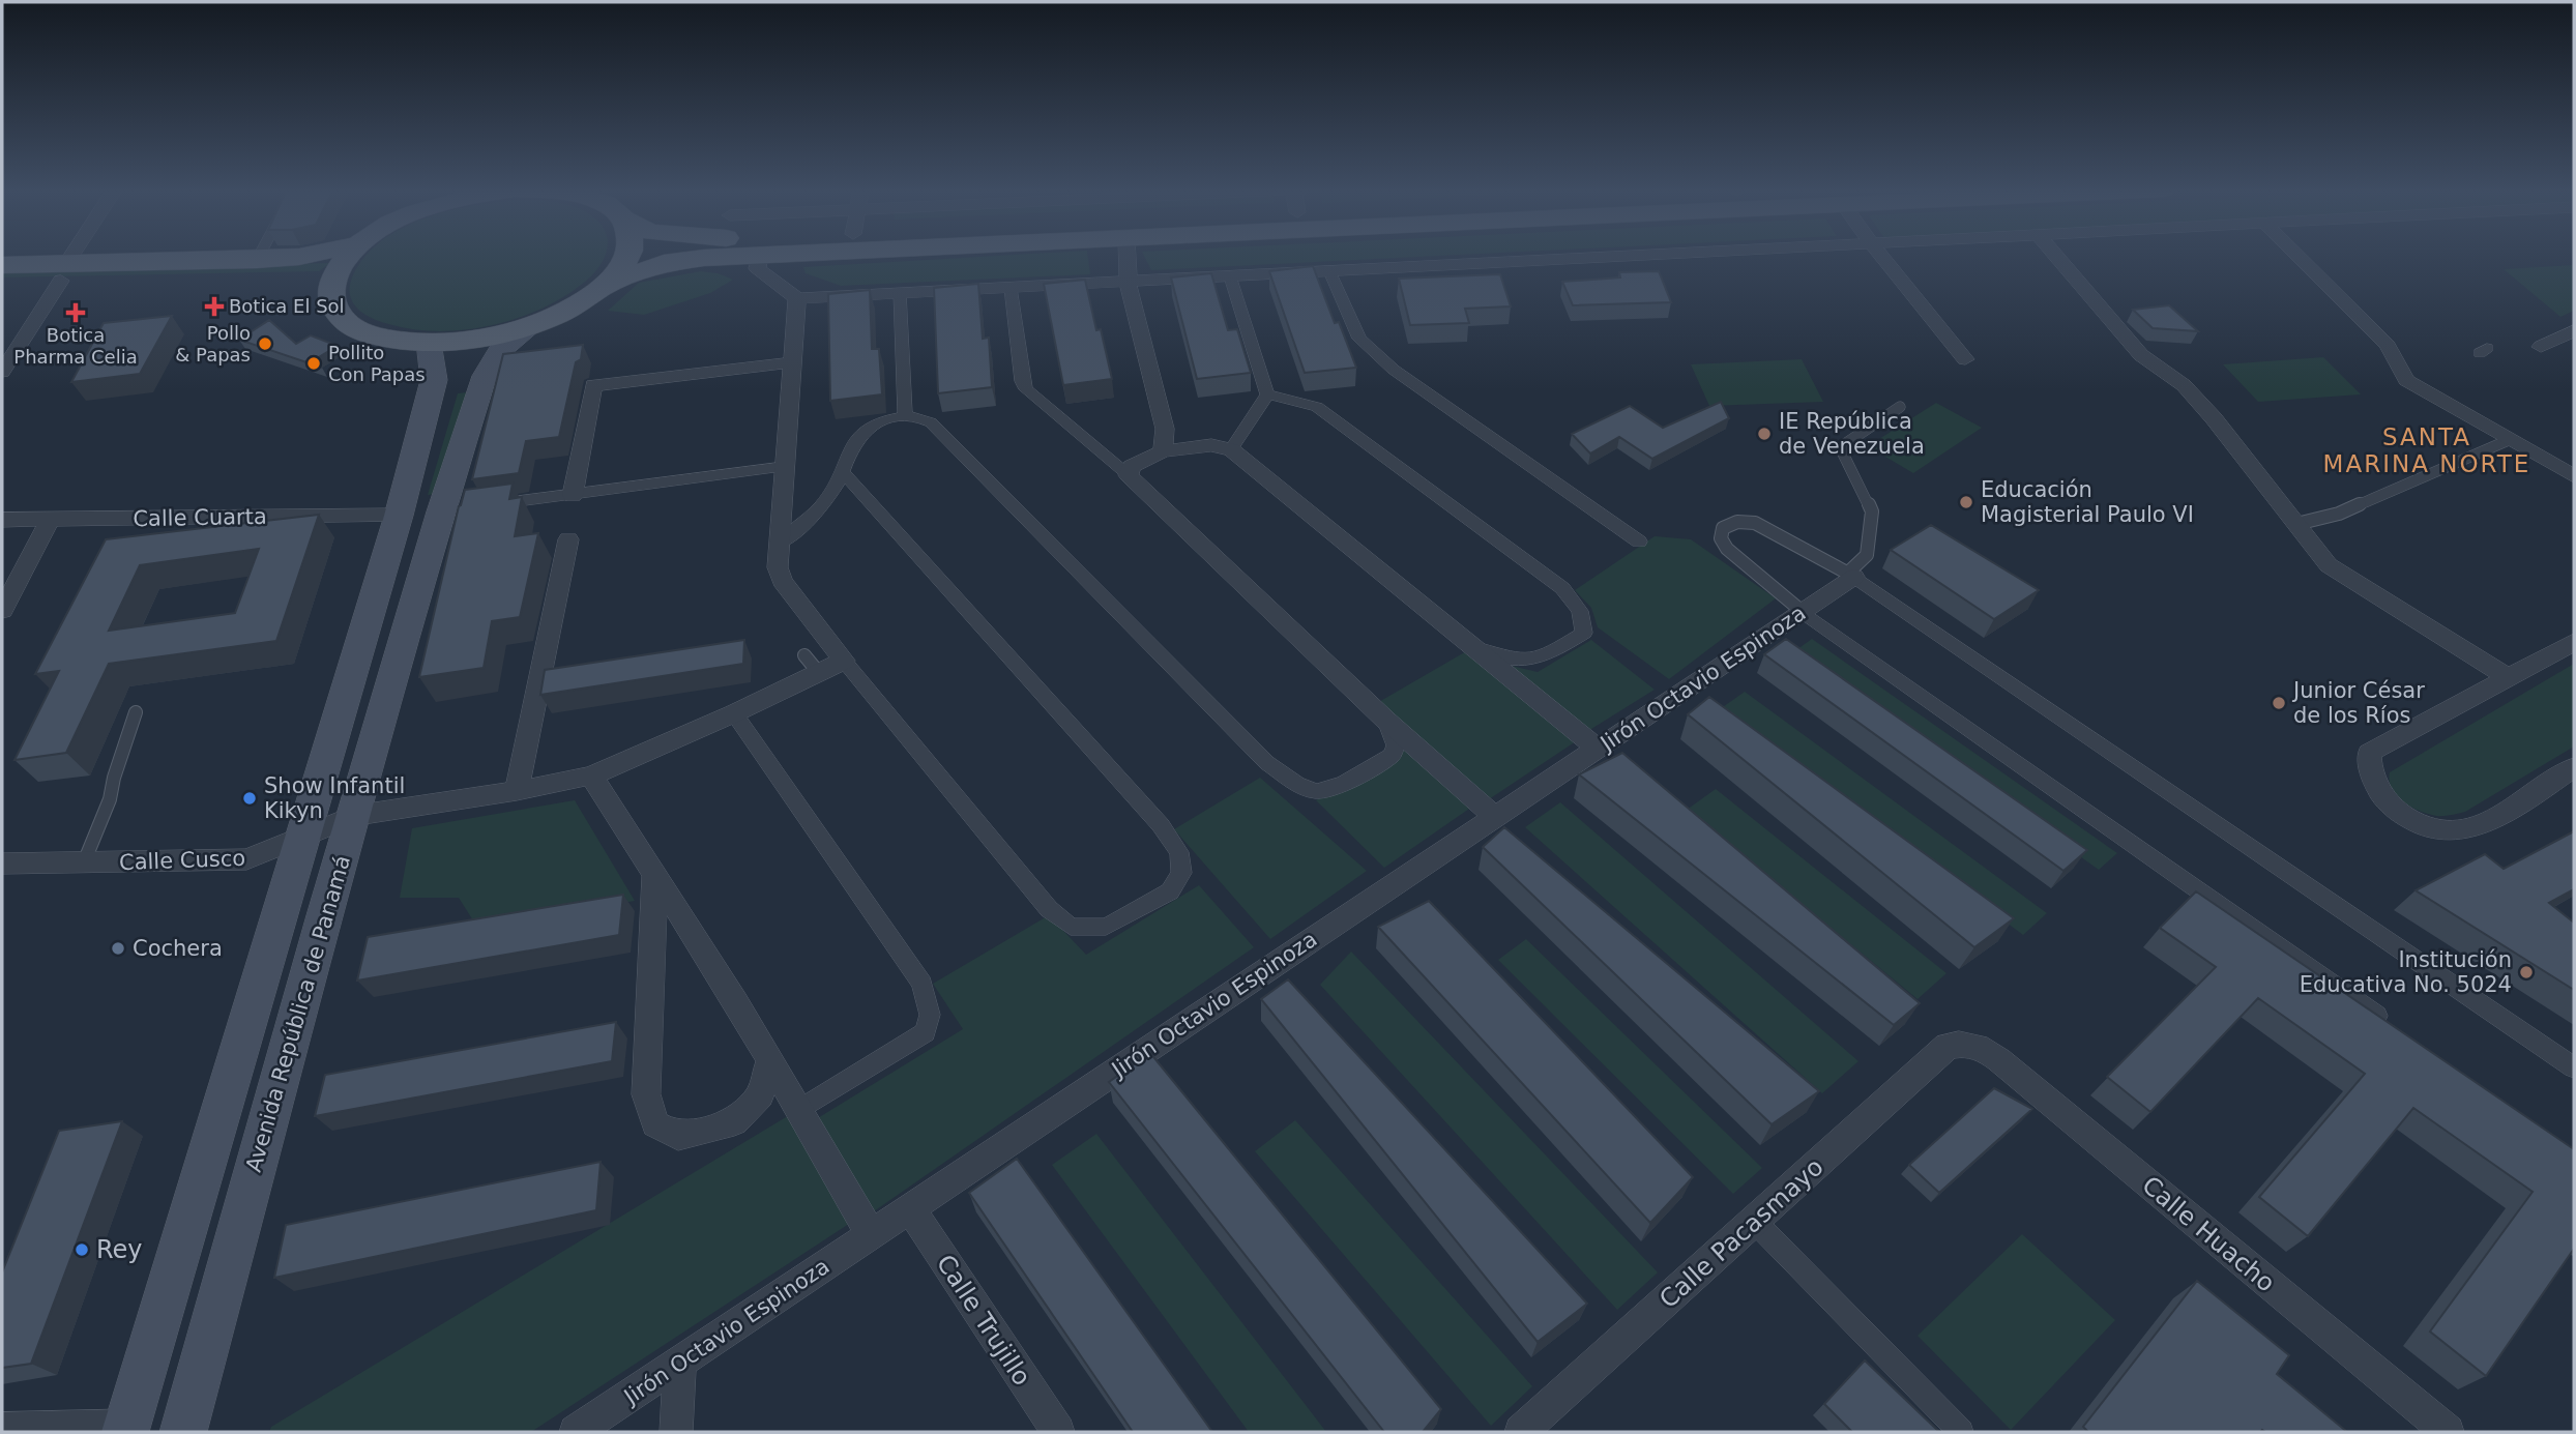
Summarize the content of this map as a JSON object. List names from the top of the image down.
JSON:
{
  "streets": {
    "main road": ["Avenida República de Panamá"],
    "street": [
      "Calle Cuarta",
      "Jirón Octavio Espinoza",
      "Calle Cusco",
      "Calle Pacasmayo",
      "Calle Huacho",
      "Calle Trujillo"
    ]
  },
  "crossings": [
    ["Jirón Octavio Espinoza", "Calle Trujillo"],
    ["Calle Cusco", "Avenida República de Panamá"],
    ["Calle Pacasmayo", "Calle Huacho"]
  ],
  "districts": ["SANTA MARINA NORTE"],
  "places": {
    "health": ["Botica El Sol", "Botica Pharma Celia"],
    "other": [
      "Pollo & Papas",
      "Pollito Con Papas",
      "IE República de Venezuela",
      "Educación Magisterial Paulo VI",
      "Junior César de los Ríos",
      "Show Infantil Kikyn",
      "Cochera",
      "Institución Educativa No. 5024",
      "Rey"
    ]
  }
}
